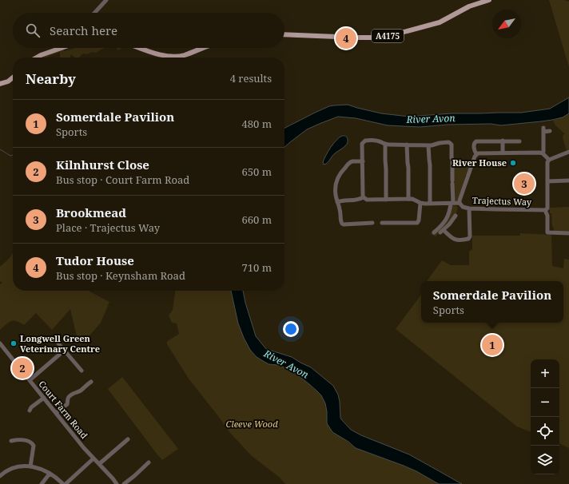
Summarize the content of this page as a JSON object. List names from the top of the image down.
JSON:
{
  "streets": {
    "main road": ["A4175"],
    "street": ["Trajectus Way", "Court Farm Road"]
  },
  "water": ["River Avon"],
  "parks": ["Cleeve Wood"],
  "places": ["River House", "Longwell Green Veterinary Centre"],
  "north": "bottom left",
  "page": {
    "search": "Search here",
    "pins": [
      "4",
      "3",
      "1",
      "2"
    ],
    "heading": ["Nearby", "4 results"],
    "list": [
      {
        "mark": "1",
        "name": "Somerdale Pavilion",
        "note": "Sports",
        "value": "480 m"
      },
      {
        "mark": "2",
        "name": "Kilnhurst Close",
        "note": "Bus stop · Court Farm Road",
        "value": "650 m"
      },
      {
        "mark": "3",
        "name": "Brookmead",
        "note": "Place · Trajectus Way",
        "value": "660 m"
      },
      {
        "mark": "4",
        "name": "Tudor House",
        "note": "Bus stop · Keynsham Road",
        "value": "710 m"
      }
    ],
    "popup": ["Somerdale Pavilion", "Sports"],
    "map_buttons": ["+", "−"]
  }
}
